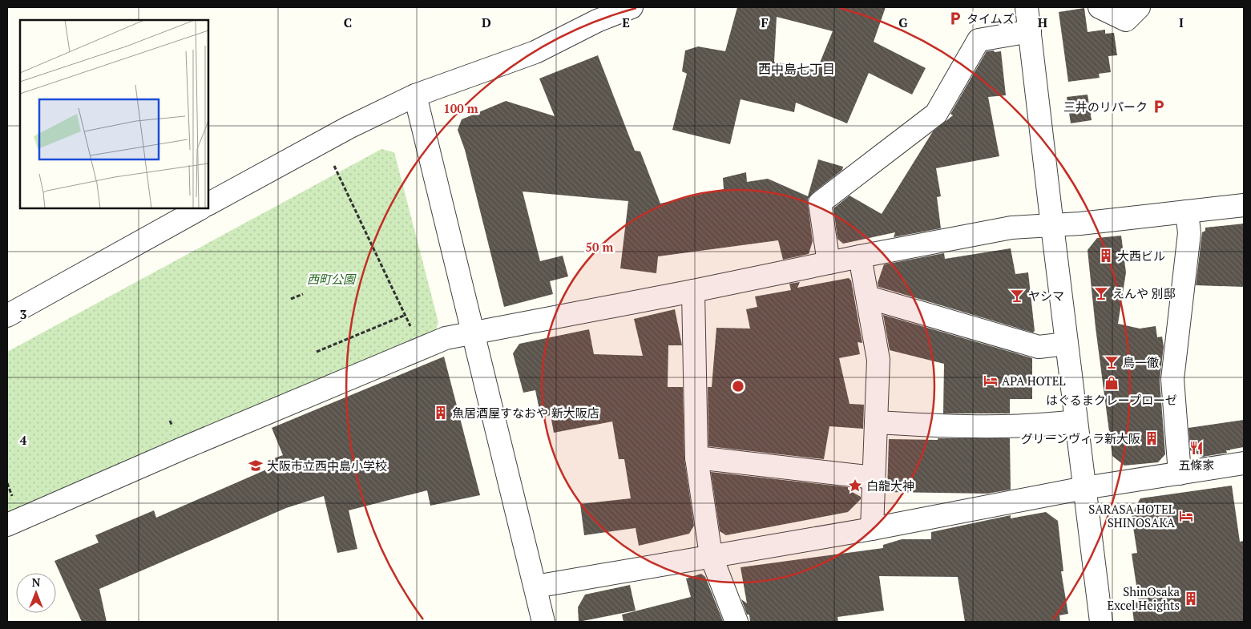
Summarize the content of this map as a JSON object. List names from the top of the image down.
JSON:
{
  "districts": ["西中島七丁目"],
  "parks": ["西町公園"],
  "places": {
    "parking": ["タイムズ", "三井のリパーク"],
    "building": [
      "大西ビル",
      "魚居酒屋すなおや 新大阪店",
      "グリーンヴィラ新大阪",
      "ShinOsaka Excel Heights"
    ],
    "bar": ["えんや 別邸", "ヤシマ", "鳥一徹"],
    "hotel": ["APA HOTEL", "SARASA HOTEL SHINOSAKA"],
    "shop": ["はぐるまクレープローゼ"],
    "restaurant": ["五條家"],
    "school or university": ["大阪市立西中島小学校"],
    "place": ["白龍大神"]
  },
  "north": "top",
  "grid": {
    "columns": [
      "C",
      "D",
      "E",
      "F",
      "G",
      "H",
      "I"
    ],
    "rows": ["3", "4"]
  },
  "rings": ["100 m", "50 m"]
}
